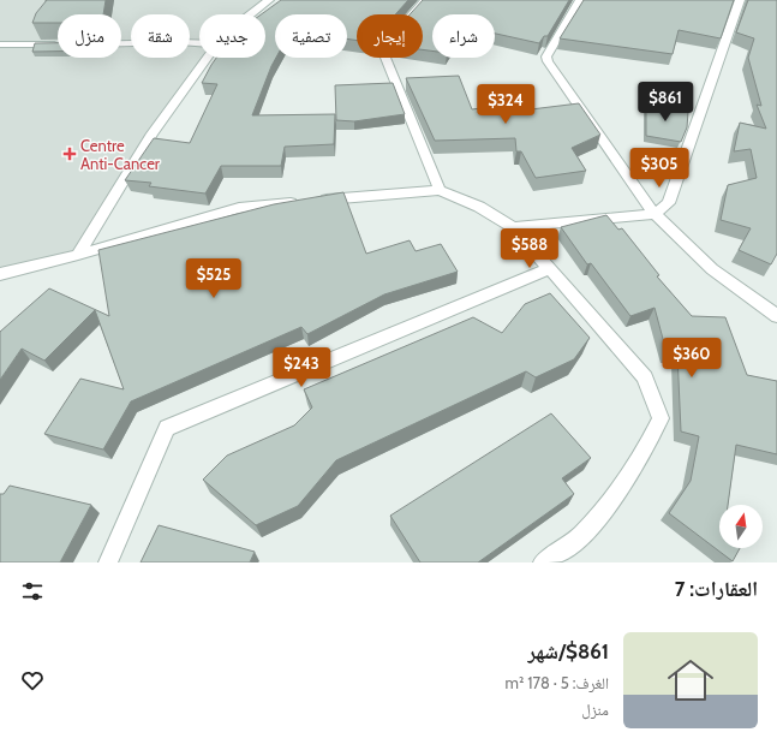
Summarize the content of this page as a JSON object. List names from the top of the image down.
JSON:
{
  "places": {
    "health": ["Centre Anti-Cancer"]
  },
  "north": "top",
  "page": {
    "chip": [
      "شراء",
      "إيجار",
      "تصفية",
      "جديد",
      "شقة",
      "منزل"
    ],
    "price": [
      "$861",
      "$324",
      "$305",
      "$588",
      "$525",
      "$360",
      "$243"
    ],
    "heading": "العقارات: 7",
    "list": [
      {
        "name": "$861/شهر",
        "note": "الغرف: 5 · 178 m² · منزل"
      }
    ]
  }
}
